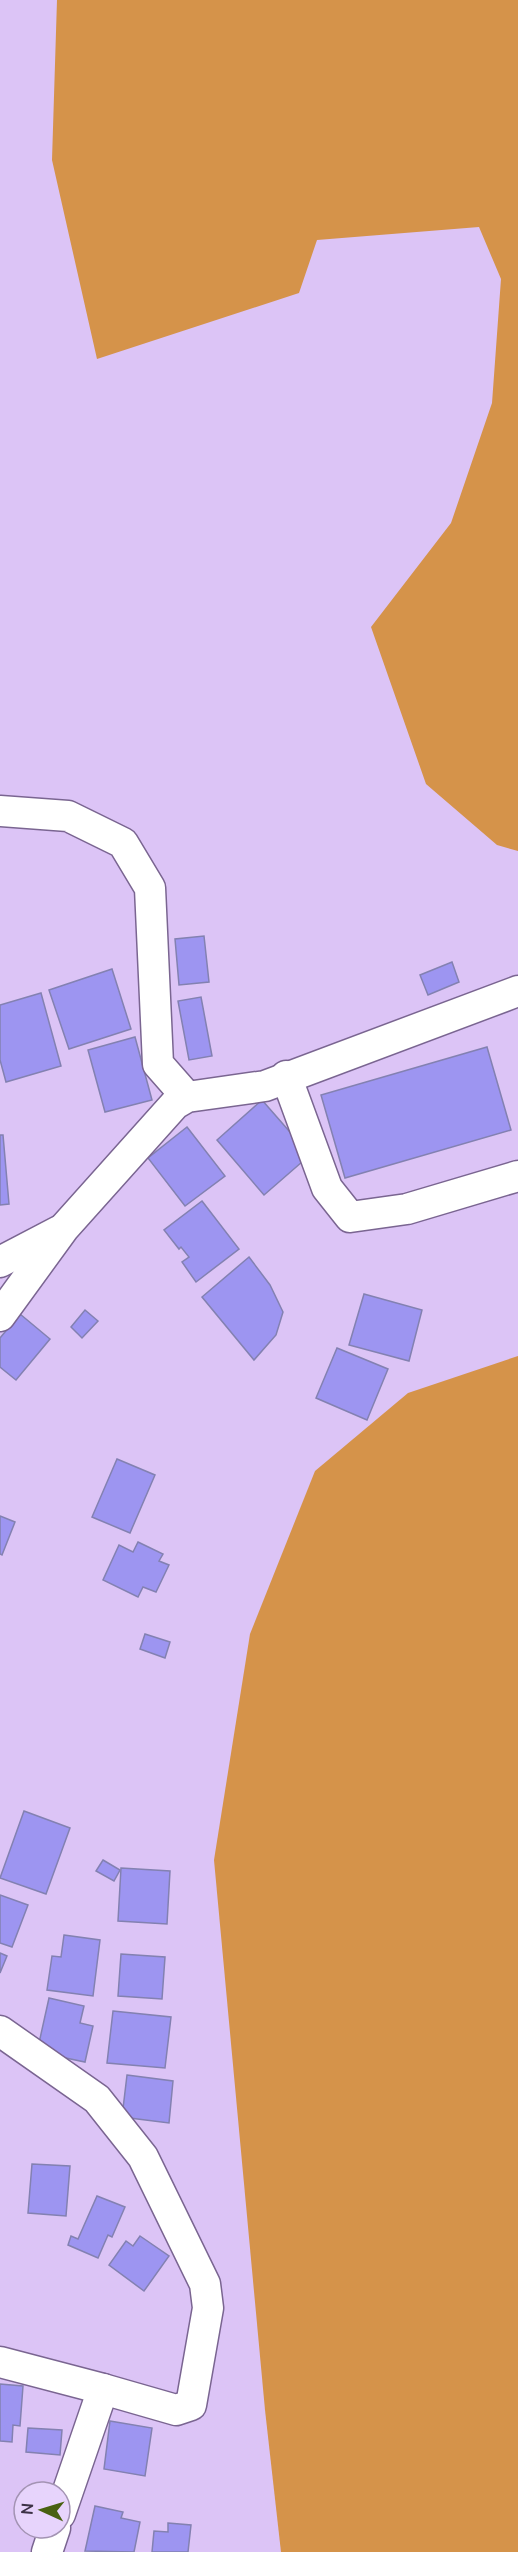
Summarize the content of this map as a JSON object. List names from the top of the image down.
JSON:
{
  "north": "left"
}
